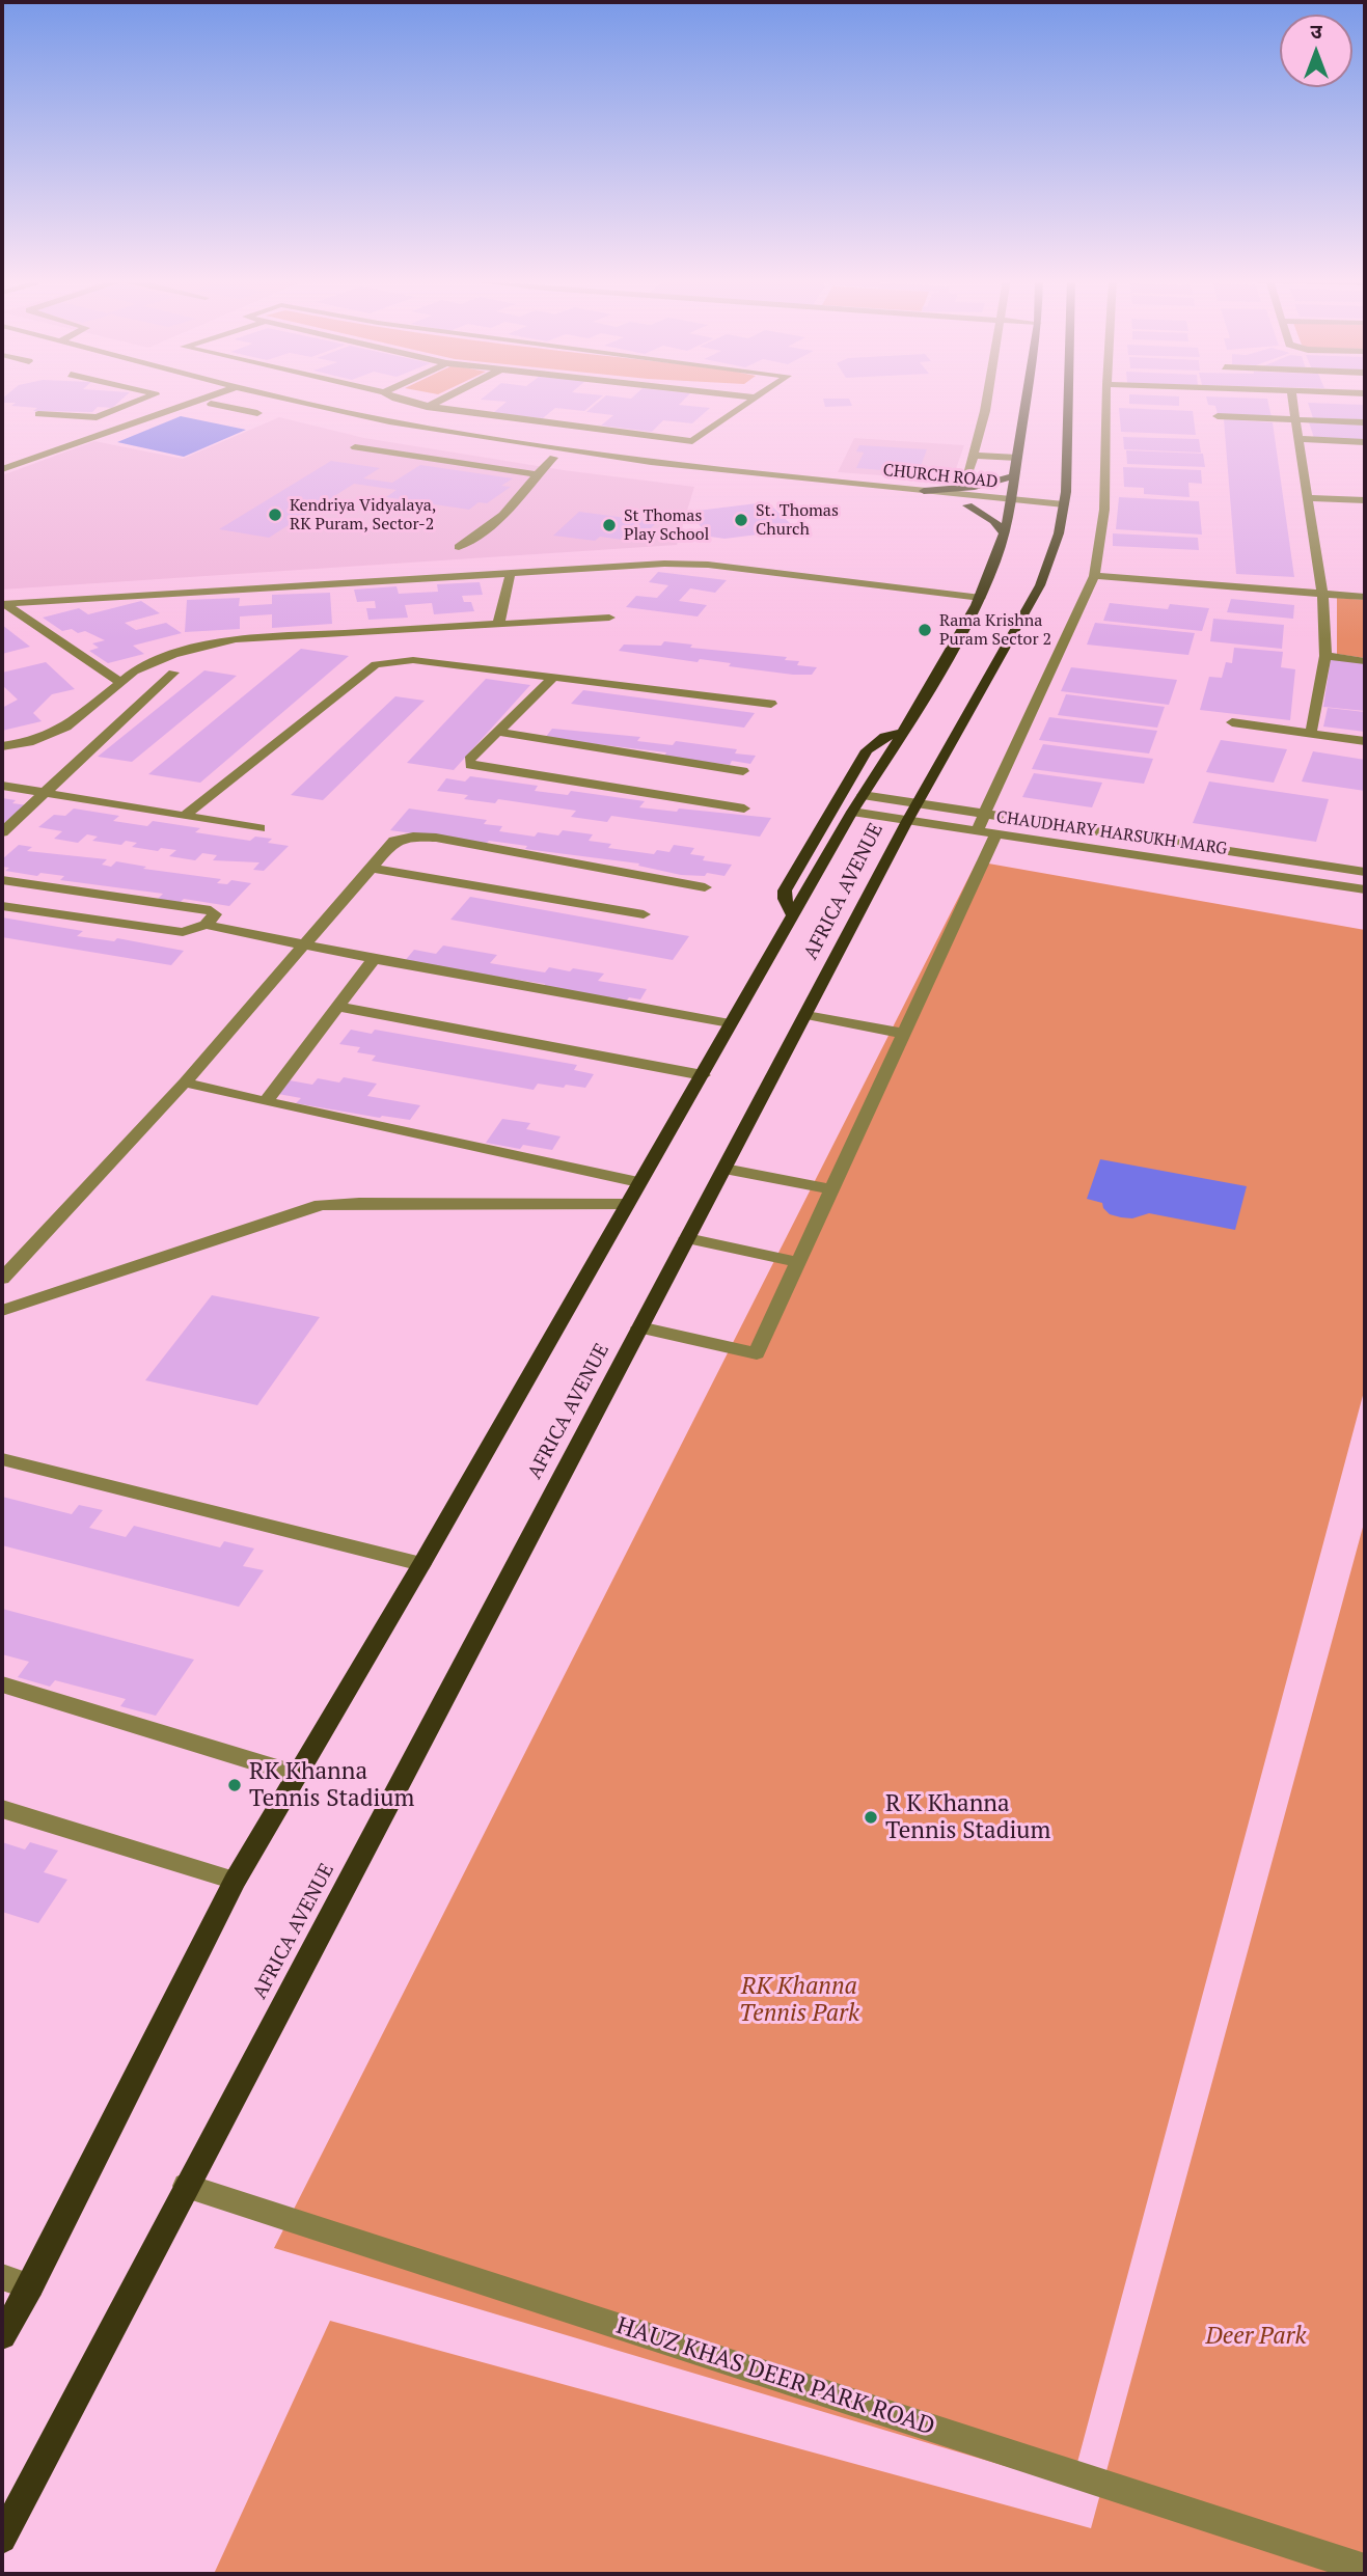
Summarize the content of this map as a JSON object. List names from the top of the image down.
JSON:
{
  "streets": {
    "main road": ["AFRICA AVENUE"],
    "street": ["CHURCH ROAD", "CHAUDHARY HARSUKH MARG", "HAUZ KHAS DEER PARK ROAD"]
  },
  "crossings": [
    ["CHURCH ROAD", "AFRICA AVENUE"],
    ["CHAUDHARY HARSUKH MARG", "AFRICA AVENUE"],
    ["AFRICA AVENUE", "HAUZ KHAS DEER PARK ROAD"]
  ],
  "parks": ["RK Khanna Tennis Park", "Deer Park"],
  "places": [
    "Kendriya Vidyalaya, RK Puram, Sector-2",
    "St. Thomas Church",
    "St Thomas Play School",
    "Rama Krishna Puram Sector 2",
    "RK Khanna Tennis Stadium",
    "R K Khanna Tennis Stadium"
  ],
  "north": "top"
}
